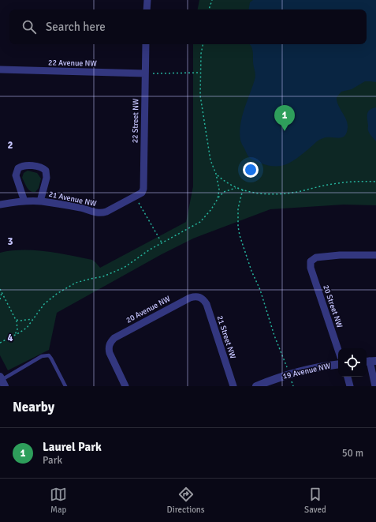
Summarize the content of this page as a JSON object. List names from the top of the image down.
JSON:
{
  "streets": {
    "street": [
      "22 Avenue NW",
      "22 Street NW",
      "21 Avenue NW",
      "20 Street NW",
      "20 Avenue NW",
      "21 Street NW",
      "19 Avenue NW"
    ]
  },
  "crossings": [
    ["22 Avenue NW", "22 Street NW"],
    ["22 Street NW", "21 Avenue NW"],
    ["20 Avenue NW", "21 Street NW"]
  ],
  "page": {
    "search": "Search here",
    "pins": "1",
    "heading": "Nearby",
    "list": [
      {
        "mark": "1",
        "name": "Laurel Park",
        "note": "Park",
        "value": "50 m"
      }
    ],
    "nav": ["Map", "Directions", "Saved"]
  },
  "grid": {
    "rows": ["2", "3", "4"]
  }
}
